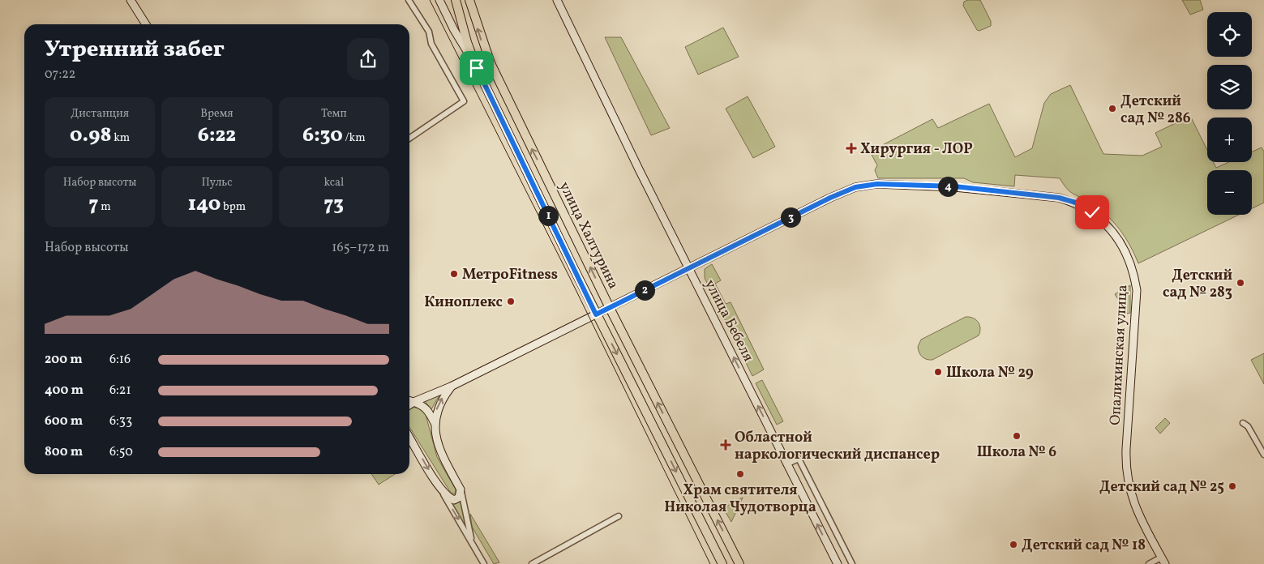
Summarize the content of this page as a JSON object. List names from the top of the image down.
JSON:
{
  "streets": {
    "main road": ["улица Халтурина"],
    "street": ["улица Бебеля", "Опалихинская улица"]
  },
  "crossings": [
    ["улица Халтурина", "Опалихинская улица"],
    ["улица Бебеля", "Опалихинская улица"]
  ],
  "one_way": ["улица Бебеля"],
  "places": {
    "other": [
      "Детский сад № 286",
      "МетроFitness",
      "Детский сад № 283",
      "Киноплекс",
      "Школа № 29",
      "Школа № 6",
      "Храм святителя Николая Чудотворца",
      "Детский сад № 25",
      "Детский сад № 18"
    ],
    "health": ["Хирургия - ЛОР", "Областной наркологический диспансер"]
  },
  "page": {
    "map_buttons": ["+", "−"],
    "heading": ["Утренний забег", "07:22"],
    "stats": [
      ["Дистанция", "0.98 km"],
      ["Время", "6:22"],
      ["Темп", "6:30 /km"],
      ["Набор высоты", "7 m"],
      ["Пульс", "140 bpm"],
      ["kcal", "73"]
    ],
    "pins": [
      "4",
      "1",
      "3",
      "2"
    ],
    "chart": ["Набор высоты", "165–172 m"],
    "list": [
      {
        "name": "200 m",
        "note": "6:16"
      },
      {
        "name": "400 m",
        "note": "6:21"
      },
      {
        "name": "600 m",
        "note": "6:33"
      },
      {
        "name": "800 m",
        "note": "6:50"
      }
    ]
  }
}
